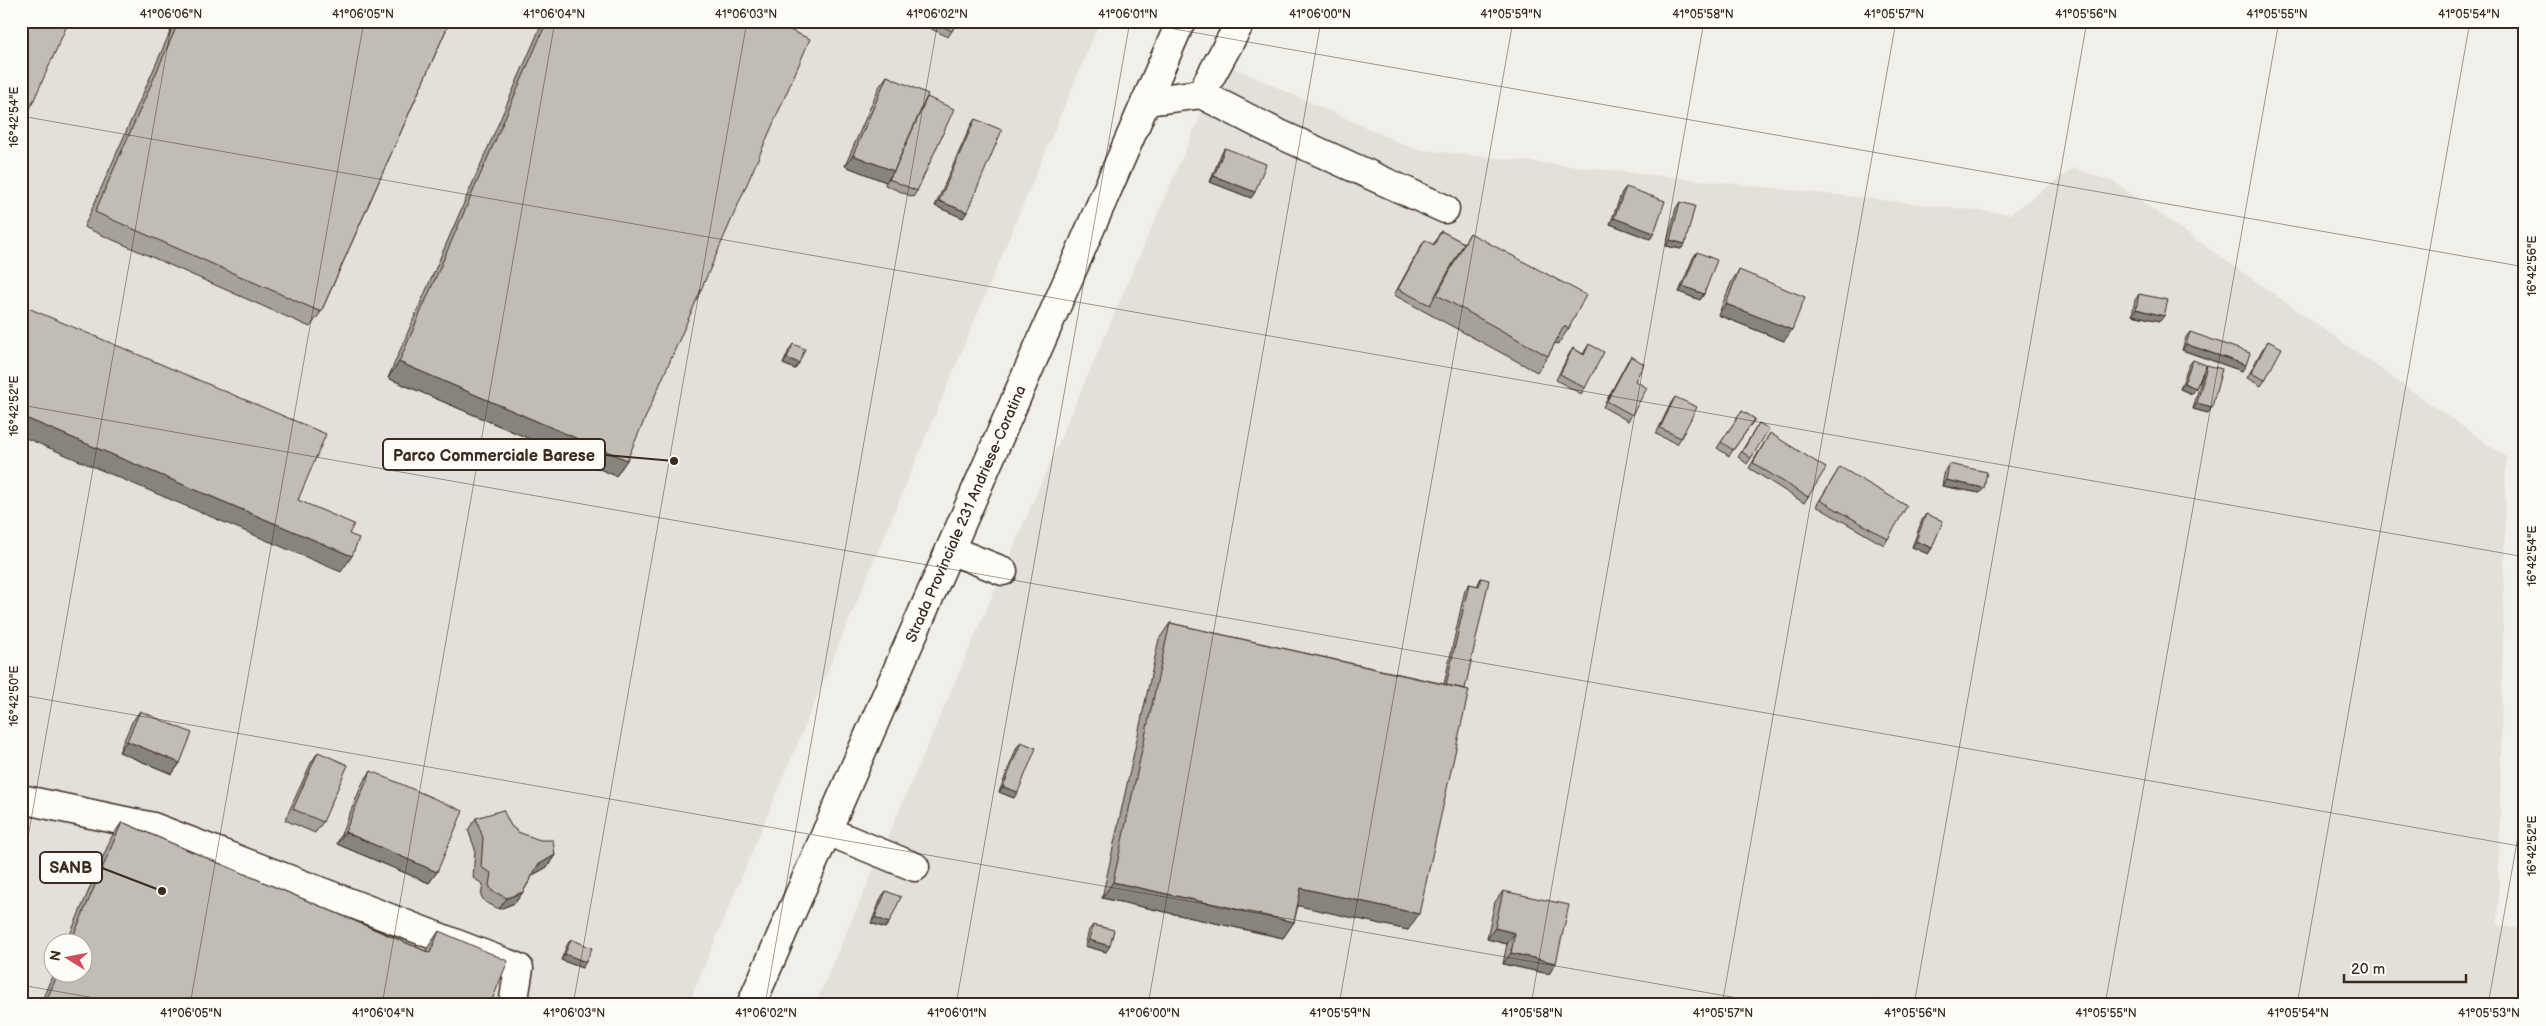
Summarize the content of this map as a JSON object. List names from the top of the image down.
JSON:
{
  "streets": {
    "main road": ["Strada Provinciale 231 Andriese-Coratina"]
  },
  "places": ["Parco Commerciale Barese", "SANB"],
  "scale_bar": "20 m",
  "north": "left",
  "coordinates": [
    "41°06'06\"N",
    "41°06'05\"N",
    "41°06'04\"N",
    "41°06'03\"N",
    "41°06'02\"N",
    "41°06'01\"N",
    "41°06'00\"N",
    "41°05'59\"N",
    "41°05'58\"N",
    "41°05'57\"N",
    "41°05'56\"N",
    "41°05'55\"N",
    "41°05'54\"N",
    "16°42'54\"E",
    "16°42'56\"E",
    "16°42'52\"E",
    "16°42'50\"E",
    "41°05'53\"N"
  ]
}
